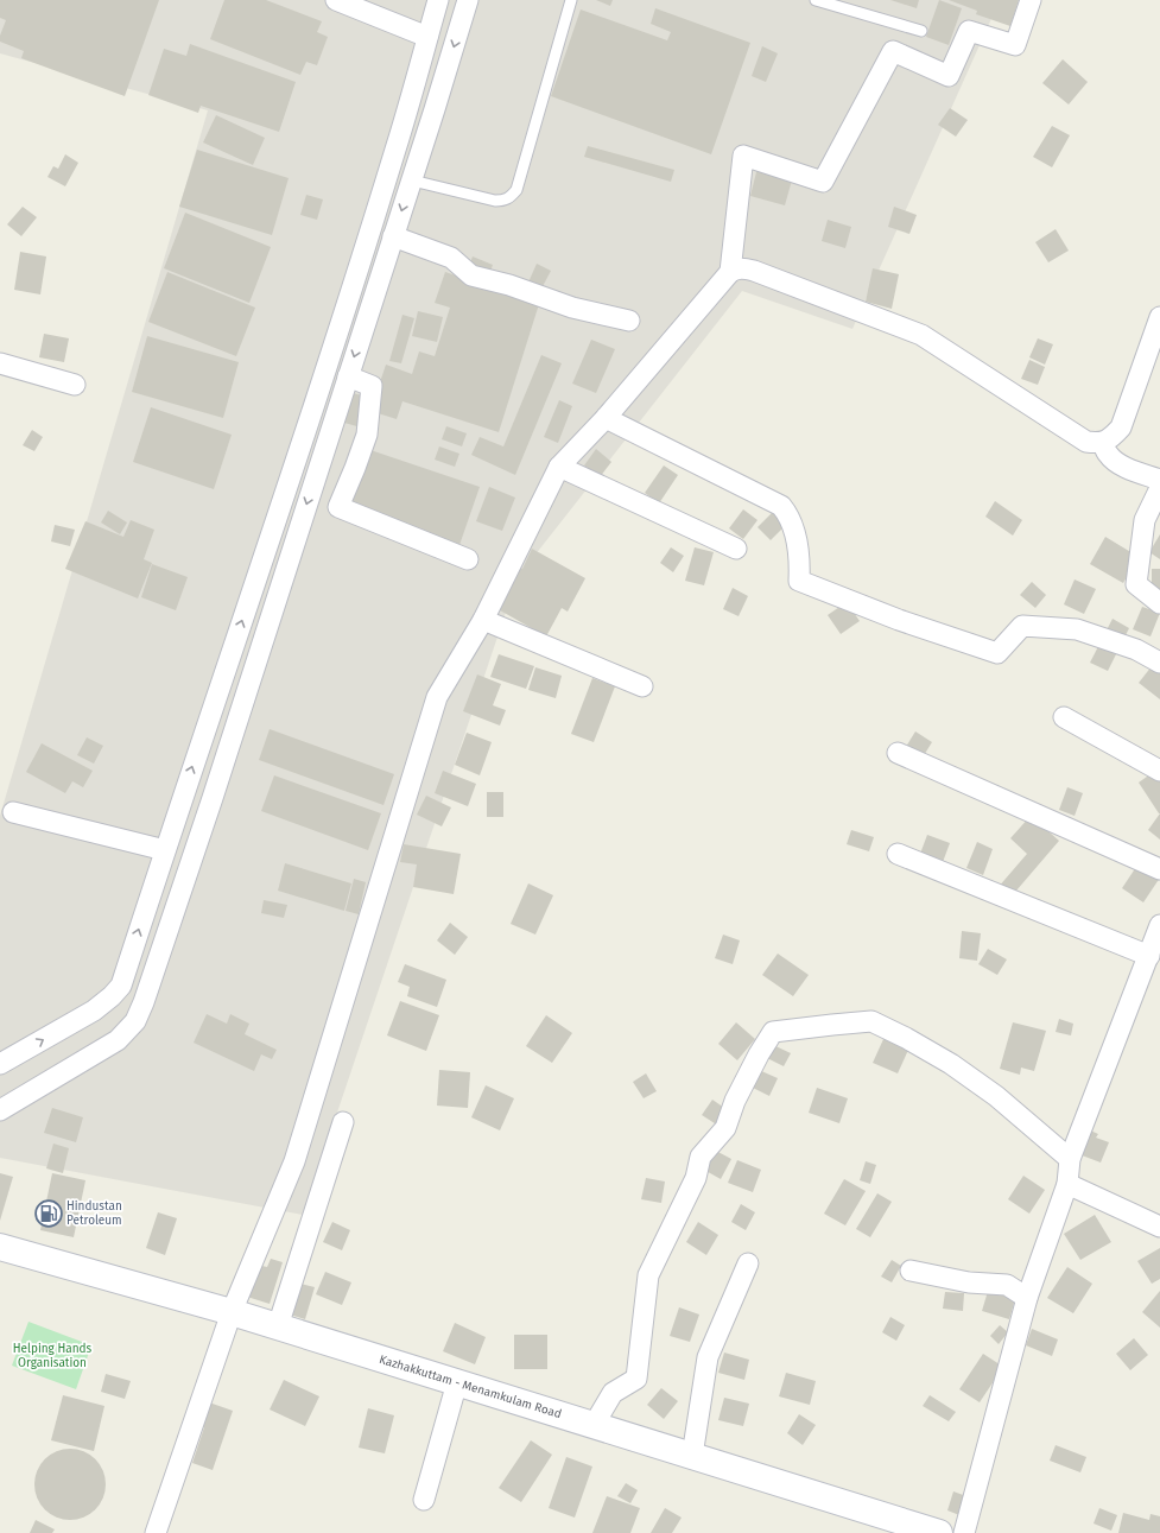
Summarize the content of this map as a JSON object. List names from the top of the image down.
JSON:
{
  "streets": {
    "main road": ["Kazhakkuttam - Menamkulam Road"]
  },
  "parks": ["Helping Hands Organisation"],
  "places": {
    "fuel station": ["Hindustan Petroleum"]
  }
}
